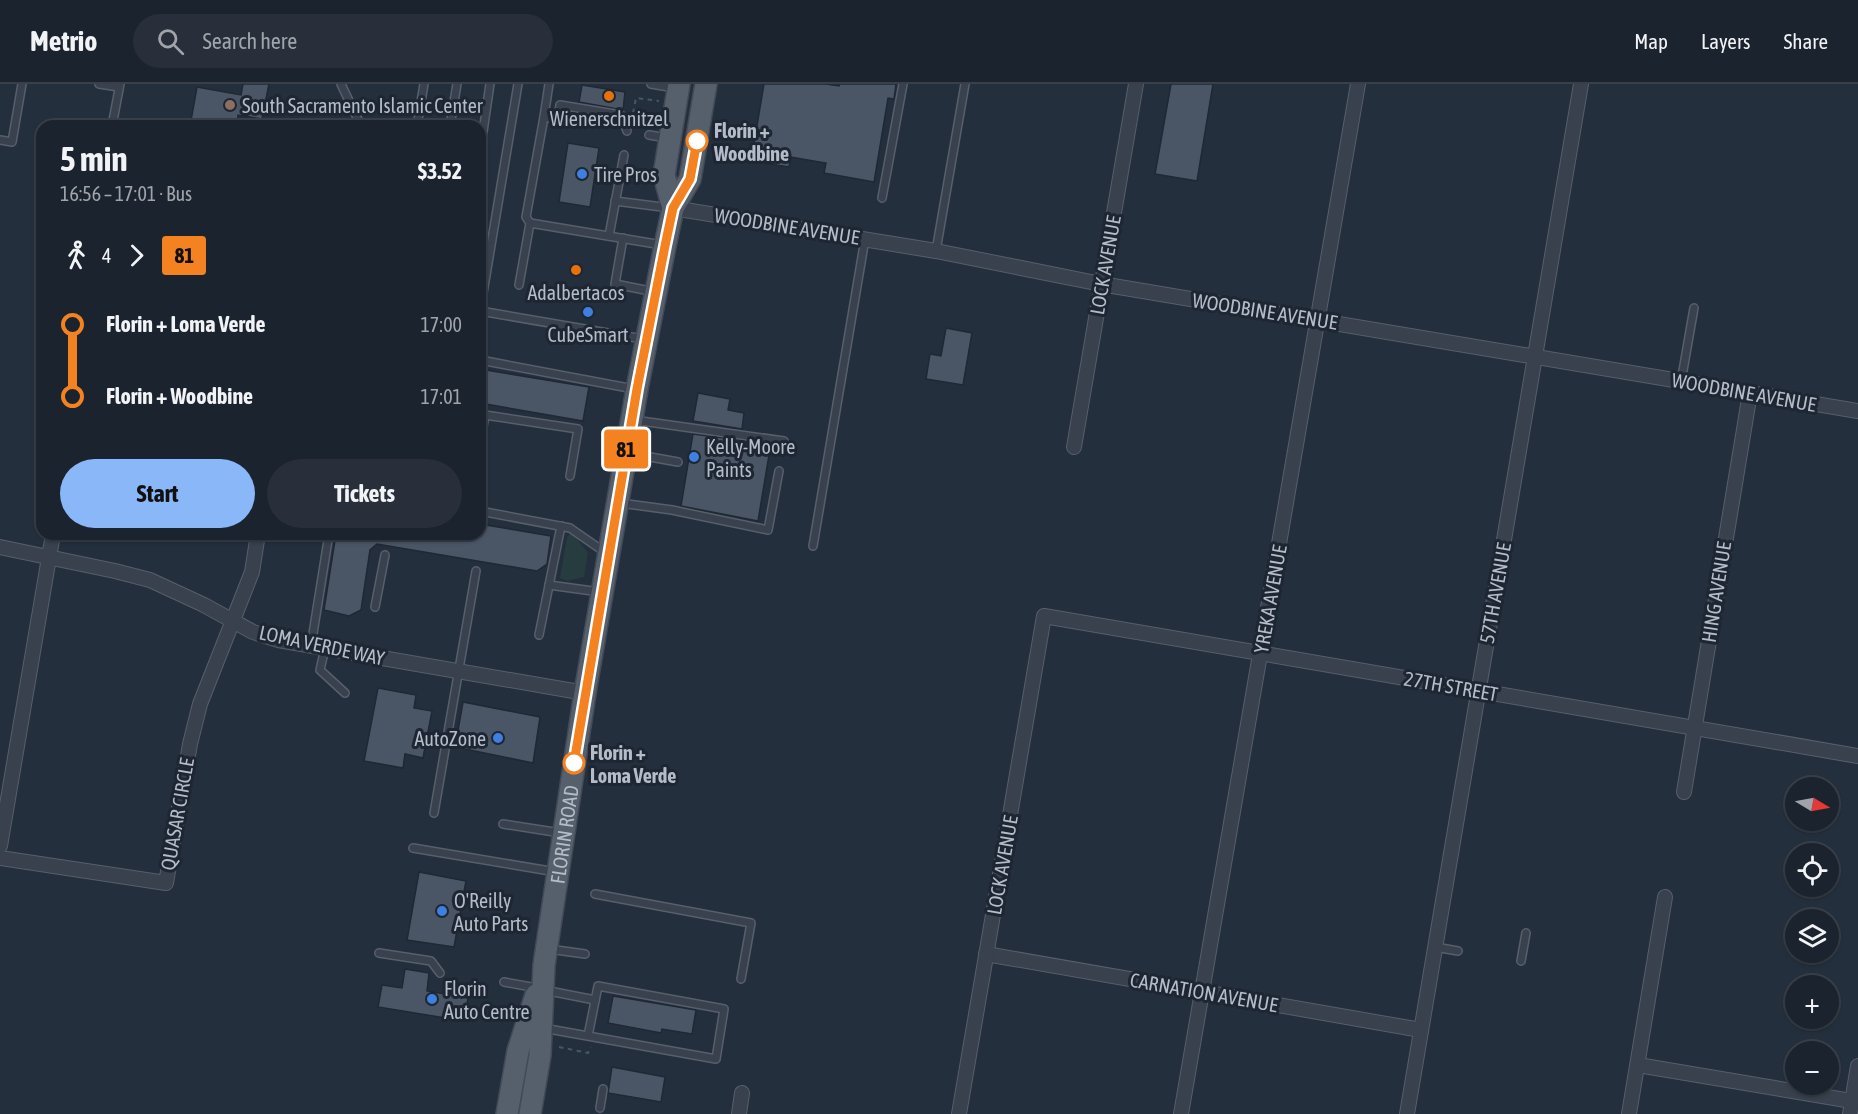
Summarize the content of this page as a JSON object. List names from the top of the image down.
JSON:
{
  "streets": {
    "main road": ["FLORIN ROAD"],
    "street": [
      "WOODBINE AVENUE",
      "LOCK AVENUE",
      "HING AVENUE",
      "57TH AVENUE",
      "YREKA AVENUE",
      "LOMA VERDE WAY",
      "27TH STREET",
      "QUASAR CIRCLE",
      "CARNATION AVENUE"
    ]
  },
  "crossings": [
    ["WOODBINE AVENUE", "LOCK AVENUE"],
    ["WOODBINE AVENUE", "HING AVENUE"],
    ["WOODBINE AVENUE", "57TH AVENUE"],
    ["WOODBINE AVENUE", "YREKA AVENUE"],
    ["WOODBINE AVENUE", "FLORIN ROAD"],
    ["LOCK AVENUE", "27TH STREET"],
    ["LOCK AVENUE", "CARNATION AVENUE"],
    ["HING AVENUE", "27TH STREET"],
    ["57TH AVENUE", "27TH STREET"],
    ["57TH AVENUE", "CARNATION AVENUE"],
    ["YREKA AVENUE", "27TH STREET"],
    ["YREKA AVENUE", "CARNATION AVENUE"],
    ["LOMA VERDE WAY", "QUASAR CIRCLE"],
    ["LOMA VERDE WAY", "FLORIN ROAD"]
  ],
  "places": [
    "Wienerschnitzel",
    "South Sacramento Islamic Center",
    "Florin + Woodbine",
    "Tire Pros",
    "Adalbertacos",
    "CubeSmart",
    "Kelly-Moore Paints",
    "AutoZone",
    "Florin + Loma Verde",
    "O'Reilly Auto Parts",
    "Florin Auto Centre"
  ],
  "lines": ["bus line 81"],
  "north": "right",
  "page": {
    "header": "Metrio",
    "search": "Search here",
    "nav": ["Map", "Layers", "Share"],
    "on_map": "81",
    "heading": ["5 min", "16:56 – 17:01 · Bus", "$3.52"],
    "legs": ["4", "81"],
    "list": [
      {
        "name": "Florin + Loma Verde",
        "value": "17:00"
      },
      {
        "name": "Florin + Woodbine",
        "value": "17:01"
      }
    ],
    "buttons": ["Start", "Tickets"],
    "map_buttons": ["+", "−"]
  }
}
